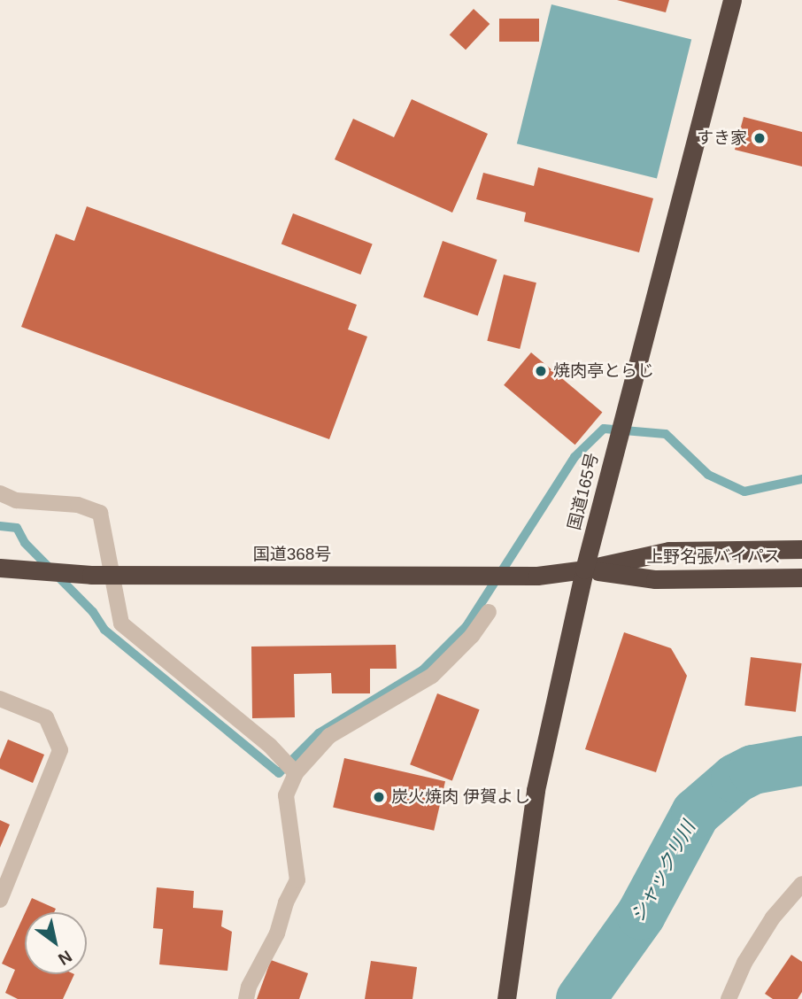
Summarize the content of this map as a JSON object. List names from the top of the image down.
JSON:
{
  "streets": {
    "highway": ["国道165号", "国道368号", "上野名張バイパス"]
  },
  "crossings": [
    ["国道165号", "国道368号"],
    ["国道165号", "上野名張バイパス"],
    ["国道368号", "上野名張バイパス"]
  ],
  "water": ["シャックリ川"],
  "places": ["すき家", "焼肉亭とらじ", "炭火焼肉 伊賀よし"],
  "north": "bottom right"
}
